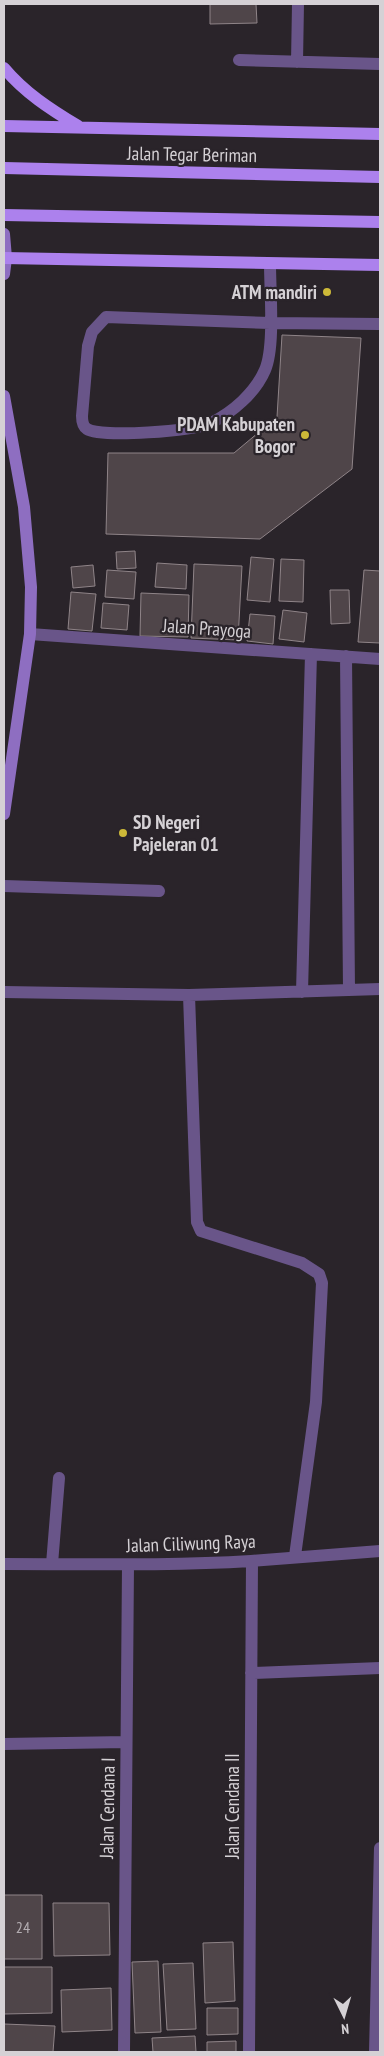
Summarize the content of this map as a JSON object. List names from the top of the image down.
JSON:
{
  "streets": {
    "main road": ["Jalan Tegar Beriman"],
    "street": [
      "Jalan Prayoga",
      "Jalan Ciliwung Raya",
      "Jalan Cendana II",
      "Jalan Cendana I"
    ]
  },
  "crossings": [
    ["Jalan Ciliwung Raya", "Jalan Cendana II"],
    ["Jalan Ciliwung Raya", "Jalan Cendana I"]
  ],
  "places": ["ATM mandiri", "PDAM Kabupaten Bogor", "SD Negeri Pajeleran 01"],
  "house_numbers": ["24"],
  "north": "bottom"
}
